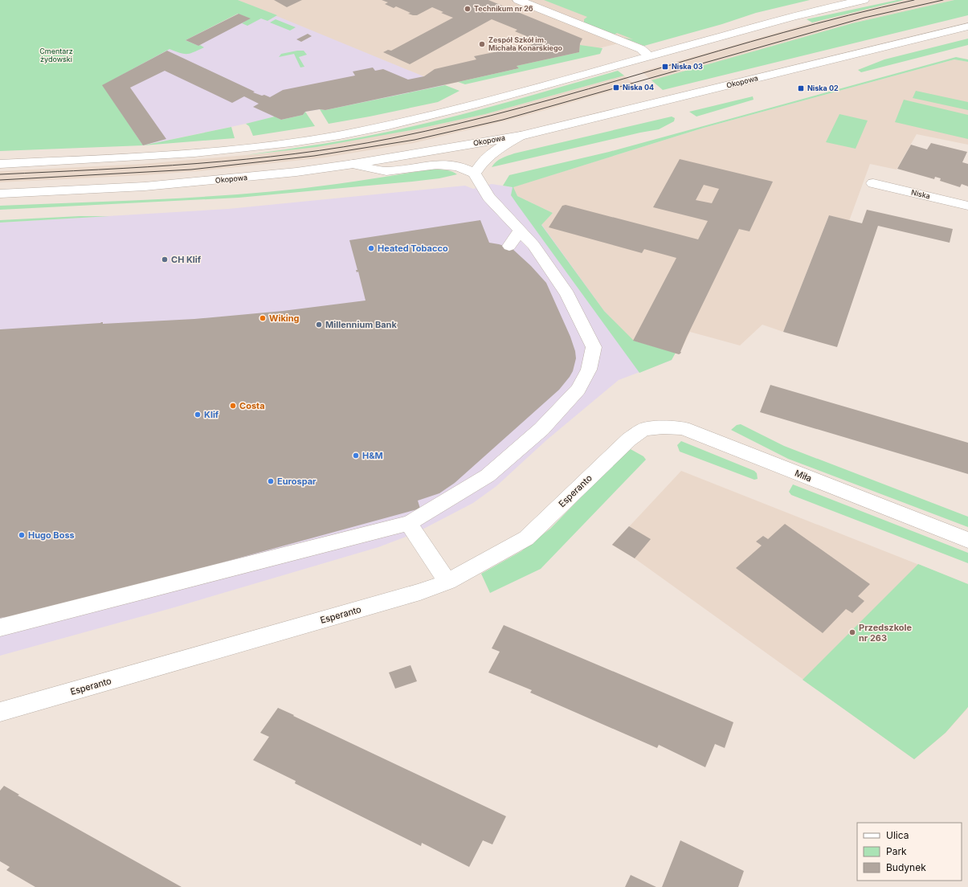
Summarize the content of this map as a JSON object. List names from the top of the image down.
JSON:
{
  "streets": {
    "main road": [
      "Okopowa",
      "Niska",
      "Miła",
      "Esperanto"
    ]
  },
  "crossings": [
    ["Miła", "Esperanto"]
  ],
  "parks": ["Cmentarz żydowski"],
  "places": {
    "other": [
      "Technikum nr 26",
      "Zespół Szkół im. Michała Konarskiego",
      "Heated Tobacco",
      "CH Klif",
      "Wiking",
      "Millennium Bank",
      "Costa",
      "Klif",
      "H&M",
      "Eurospar",
      "Hugo Boss",
      "Przedszkole nr 263"
    ],
    "transit": ["Niska 03", "Niska 04", "Niska 02"]
  },
  "legend": ["Ulica", "Park", "Budynek"]
}
